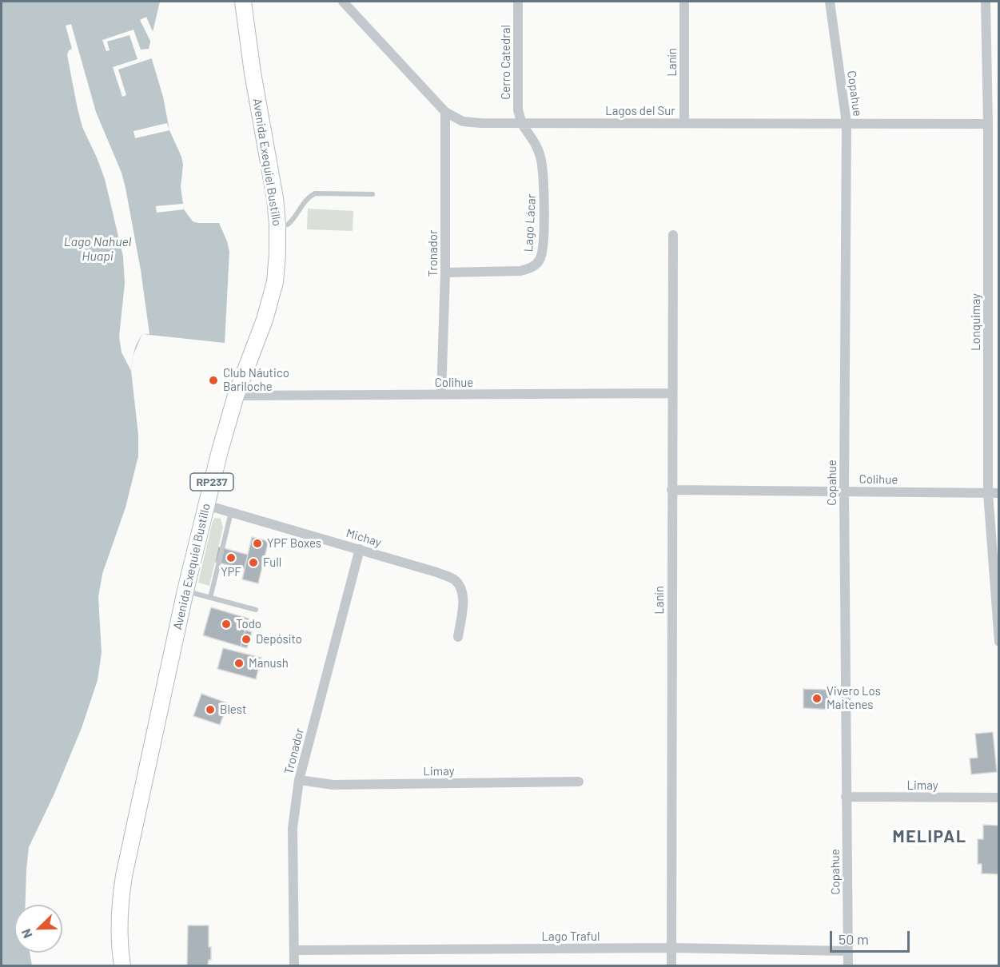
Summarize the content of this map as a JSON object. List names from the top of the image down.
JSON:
{
  "streets": {
    "main road": ["Avenida Exequiel Bustillo", "RP237"],
    "street": [
      "Cerro Catedral",
      "Lanín",
      "Copahue",
      "Lagos del Sur",
      "Lago Lácar",
      "Tronador",
      "Lonquimay",
      "Colihue",
      "Michay",
      "Limay",
      "Lago Traful"
    ]
  },
  "crossings": [
    ["Cerro Catedral", "Lagos del Sur"],
    ["Cerro Catedral", "Lago Lácar"],
    ["Lanín", "Lagos del Sur"],
    ["Lanín", "Colihue"],
    ["Lanín", "Lago Traful"],
    ["Copahue", "Lagos del Sur"],
    ["Copahue", "Colihue"],
    ["Copahue", "Limay"],
    ["Copahue", "Lago Traful"],
    ["Lagos del Sur", "Lago Lácar"],
    ["Lagos del Sur", "Tronador"],
    ["Lagos del Sur", "Lonquimay"],
    ["Avenida Exequiel Bustillo", "Colihue"],
    ["Avenida Exequiel Bustillo", "Michay"],
    ["Lago Lácar", "Tronador"],
    ["Tronador", "Colihue"],
    ["Tronador", "Michay"],
    ["Tronador", "Limay"],
    ["Tronador", "Lago Traful"],
    ["Lonquimay", "Colihue"]
  ],
  "districts": ["MELIPAL"],
  "water": ["Lago Nahuel Huapi"],
  "places": [
    "Club Náutico Bariloche",
    "YPF Boxes",
    "YPF",
    "Full",
    "Todo",
    "Depósito",
    "Manush",
    "Vivero Los Maitenes",
    "Blest"
  ],
  "scale_bar": "50 m",
  "north": "bottom left"
}
